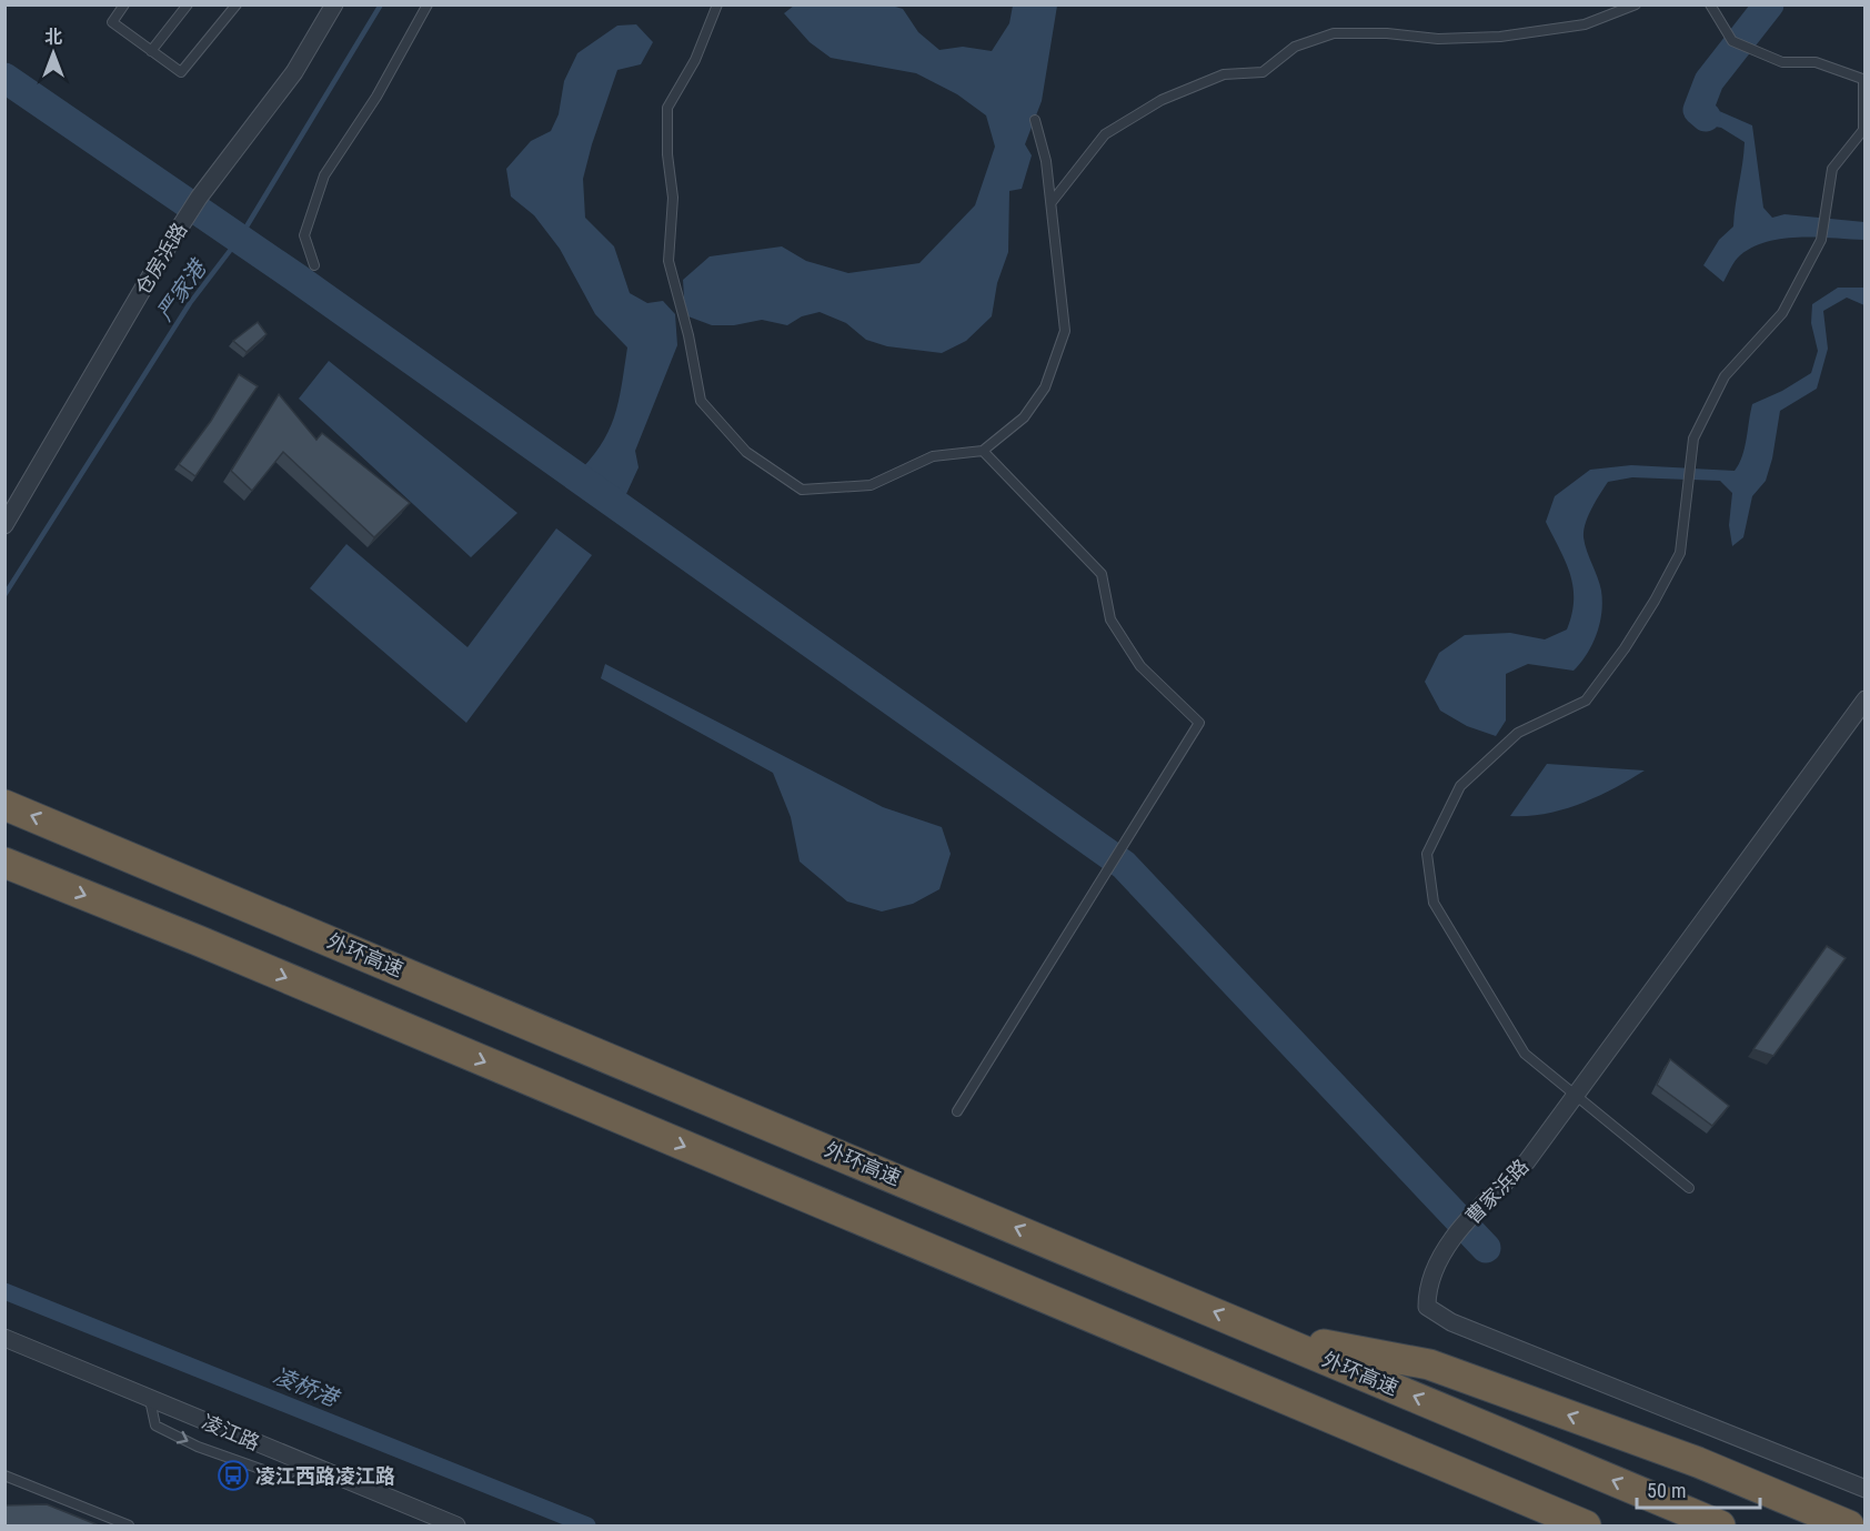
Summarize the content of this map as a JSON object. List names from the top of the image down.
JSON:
{
  "streets": {
    "highway": ["外环高速"],
    "street": ["仓房浜路", "曹家浜路", "凌江路"]
  },
  "water": ["严家港", "凌桥港"],
  "places": {
    "bus stop": ["凌江西路凌江路"]
  },
  "scale_bar": "50 m",
  "north": "top"
}
